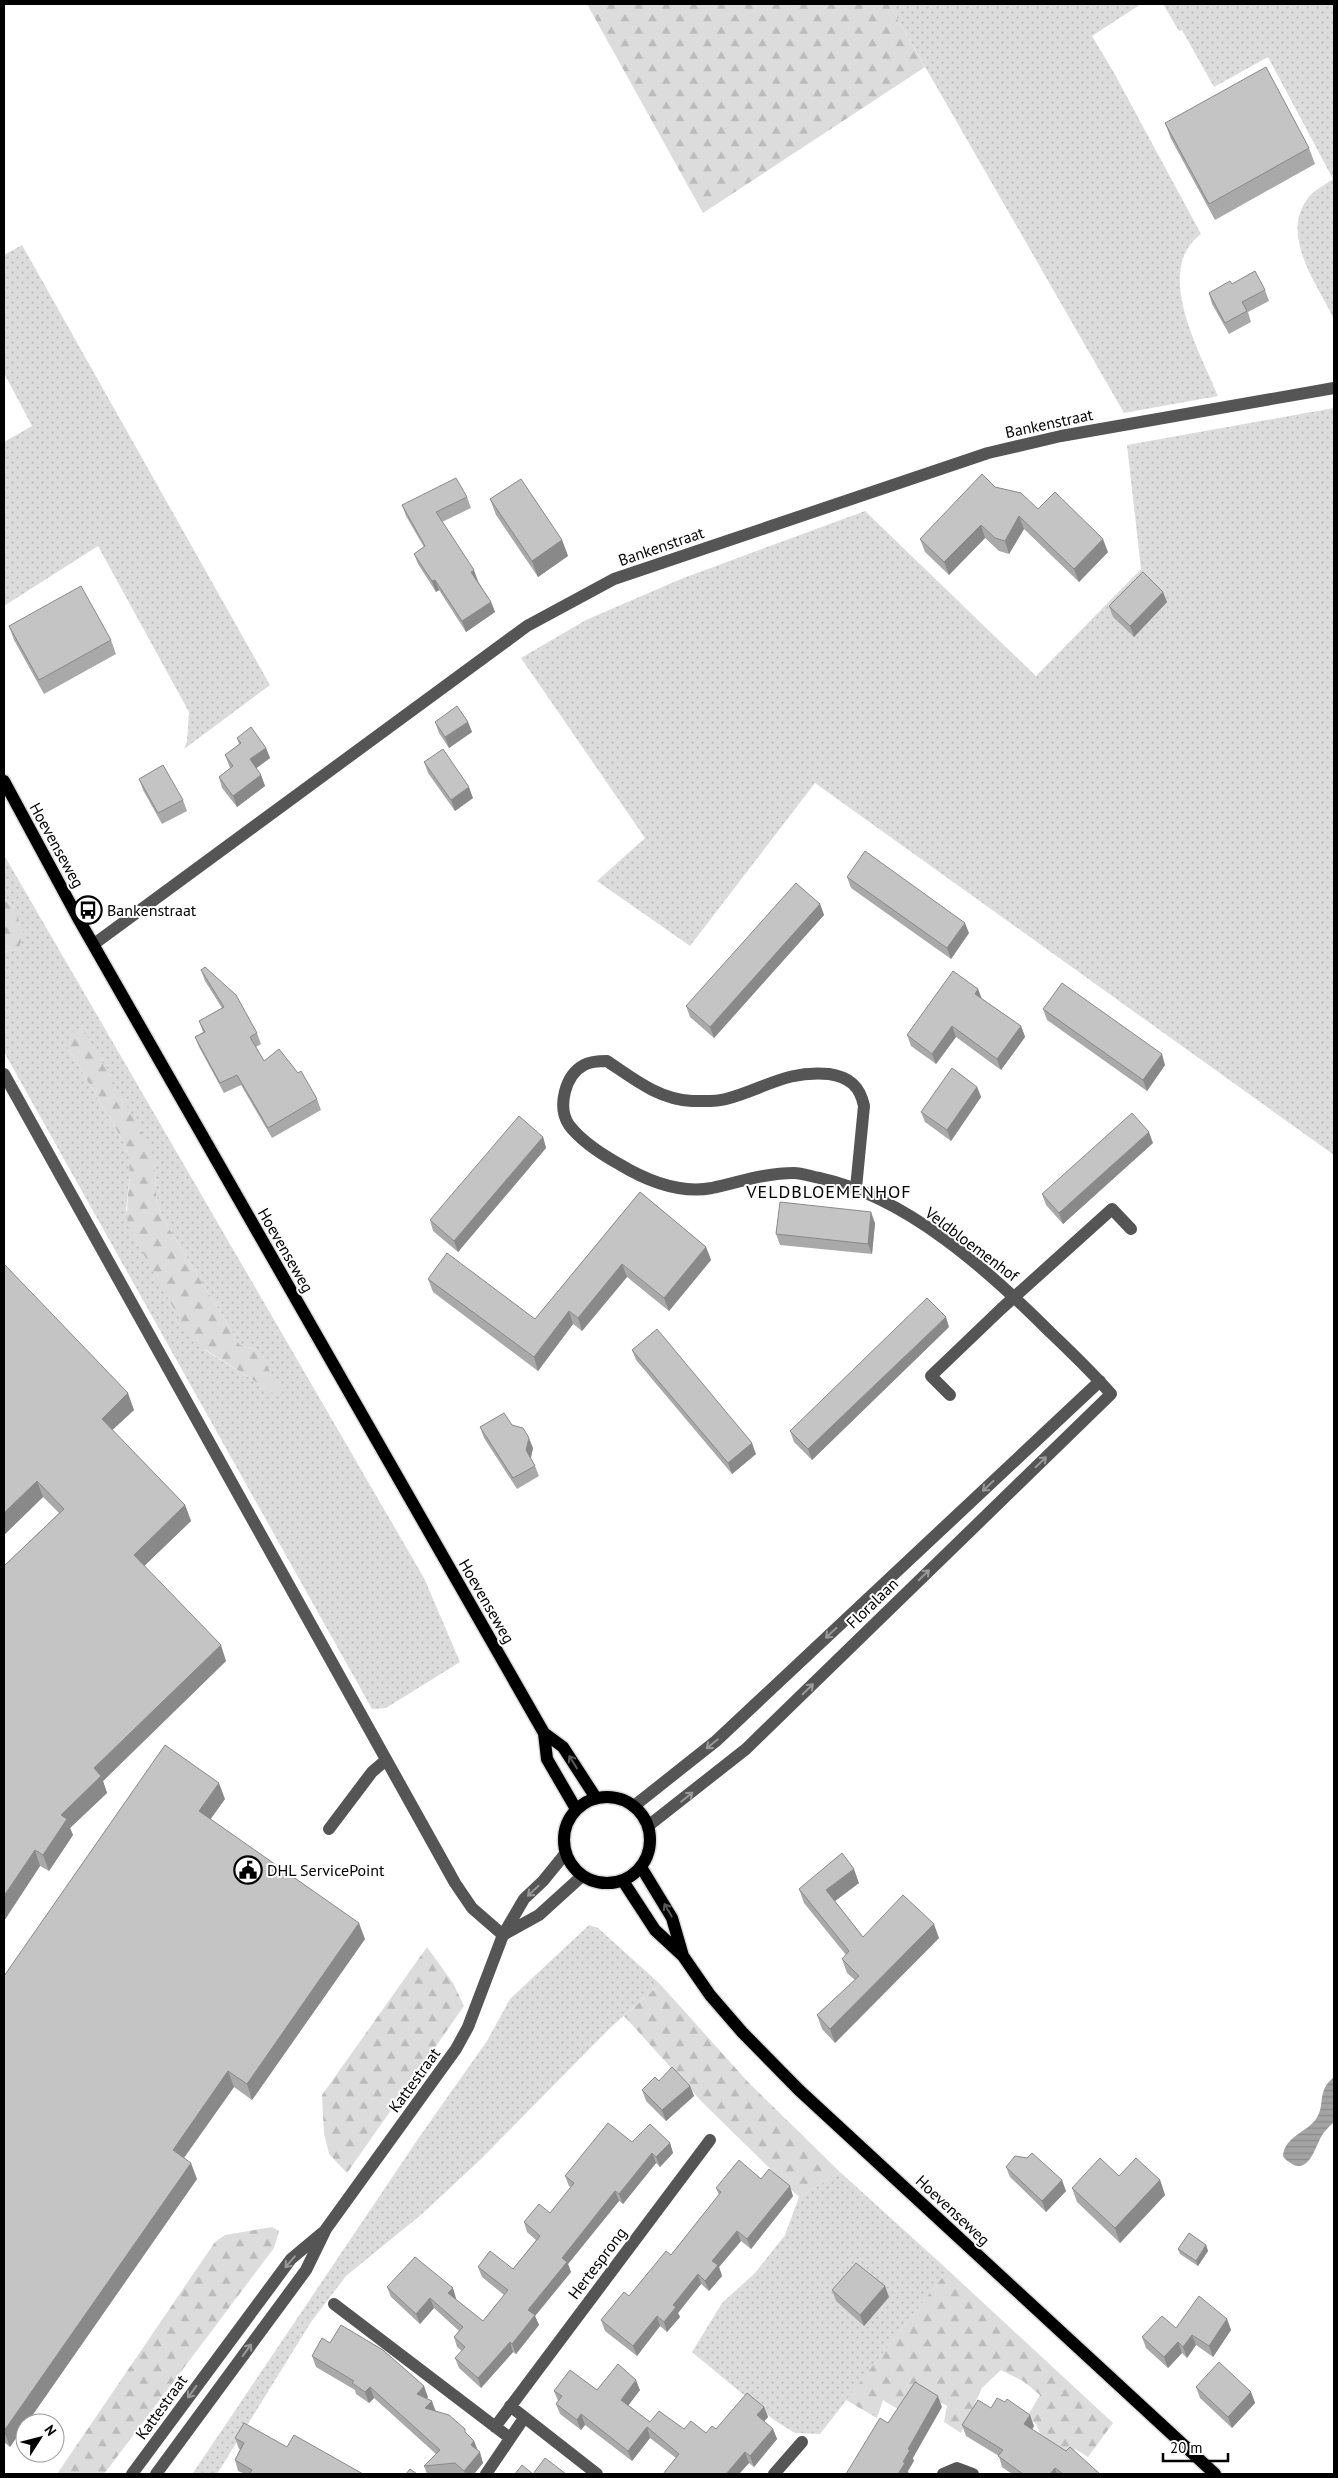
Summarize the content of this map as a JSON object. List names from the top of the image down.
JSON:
{
  "streets": {
    "main road": ["Hoevenseweg"],
    "street": [
      "Bankenstraat",
      "Veldbloemenhof",
      "Floralaan",
      "Kattestraat",
      "Hertesprong"
    ]
  },
  "crossings": [
    ["Bankenstraat", "Hoevenseweg"],
    ["Hoevenseweg", "Floralaan"],
    ["Hoevenseweg", "Kattestraat"],
    ["Veldbloemenhof", "Floralaan"],
    ["Floralaan", "Kattestraat"]
  ],
  "districts": ["VELDBLOEMENHOF"],
  "places": {
    "bus stop": ["Bankenstraat"],
    "public building": ["DHL ServicePoint"]
  },
  "scale_bar": "20 m",
  "north": "top right"
}
